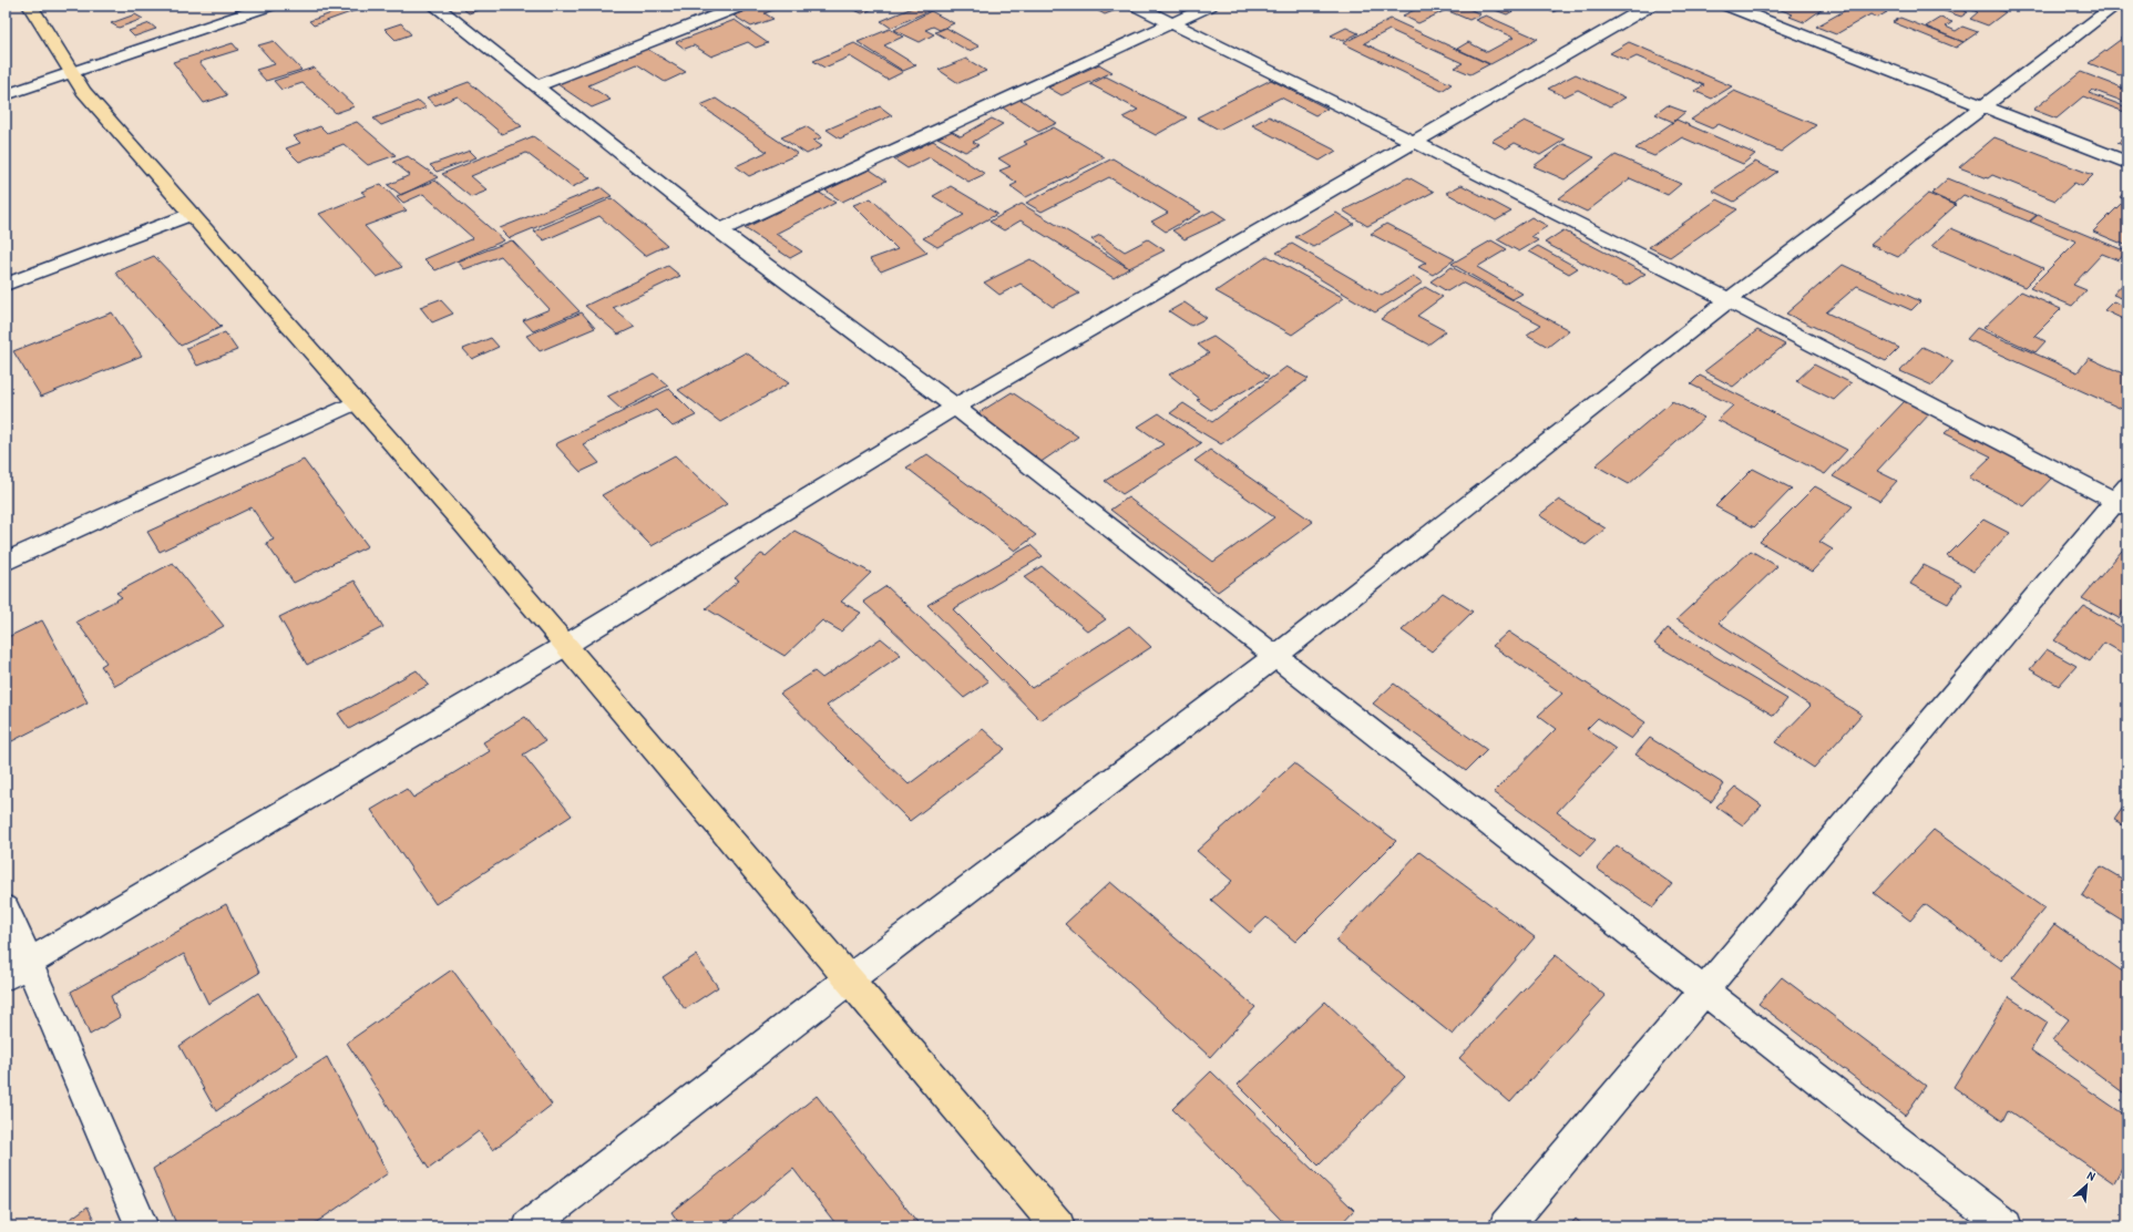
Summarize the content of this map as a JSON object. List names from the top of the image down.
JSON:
{
  "north": "top right"
}
